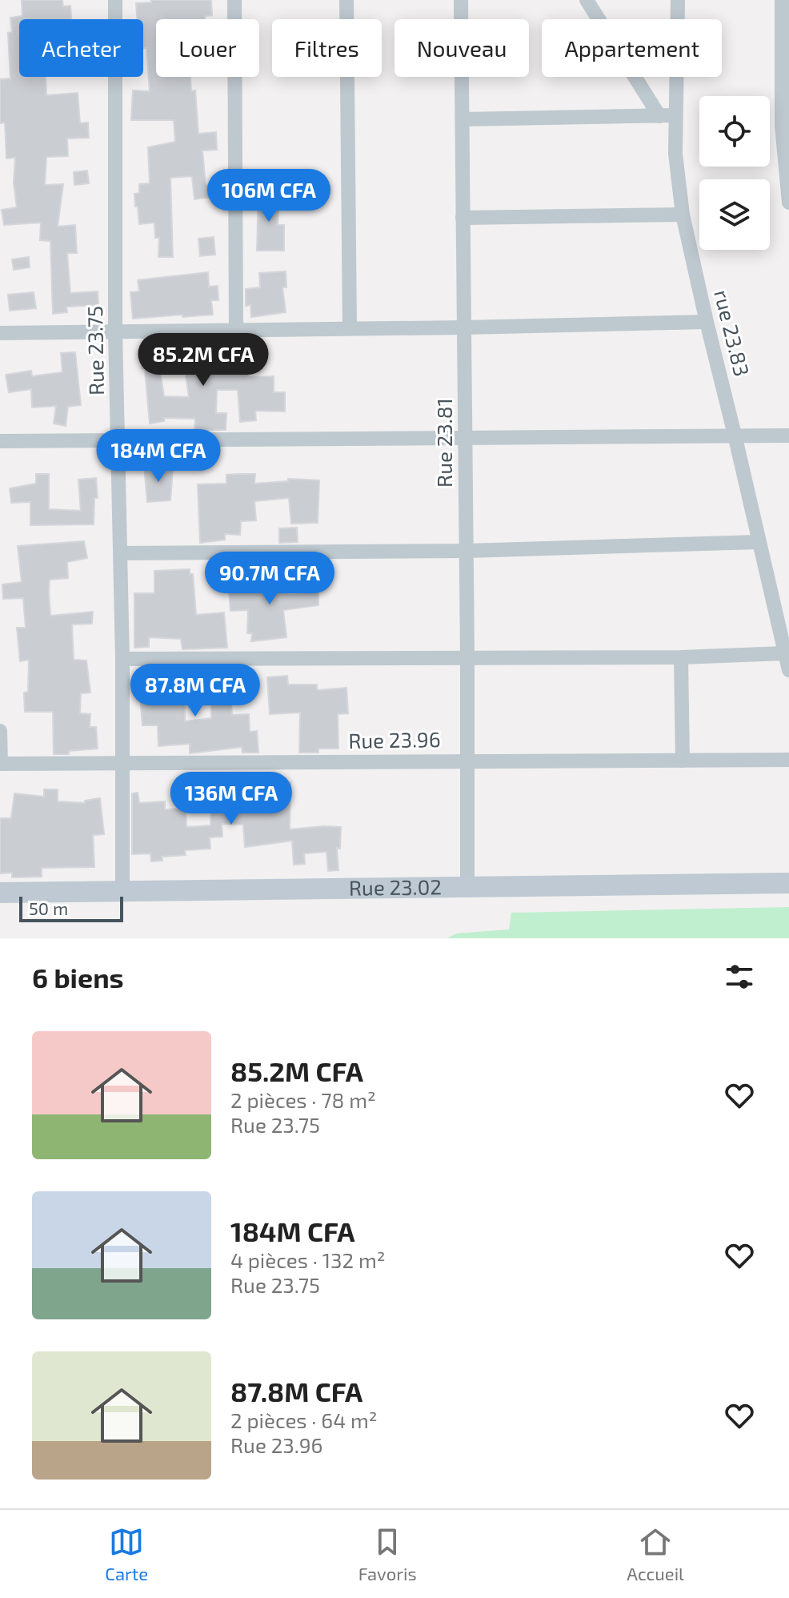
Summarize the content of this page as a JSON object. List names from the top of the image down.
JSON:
{
  "streets": {
    "street": [
      "rue 23.83",
      "Rue 23.75",
      "Rue 23.81",
      "Rue 23.96",
      "Rue 23.02"
    ]
  },
  "crossings": [
    ["Rue 23.75", "Rue 23.96"],
    ["Rue 23.75", "Rue 23.02"],
    ["Rue 23.81", "Rue 23.96"],
    ["Rue 23.81", "Rue 23.02"]
  ],
  "scale_bar": "50 m",
  "page": {
    "chip": [
      "Acheter",
      "Louer",
      "Filtres",
      "Nouveau",
      "Appartement"
    ],
    "price": [
      "106M CFA",
      "85.2M CFA",
      "184M CFA",
      "90.7M CFA",
      "87.8M CFA",
      "136M CFA"
    ],
    "scale": "50 m",
    "heading": "6 biens",
    "list": [
      {
        "name": "85.2M CFA",
        "note": "2 pièces · 78 m² · Rue 23.75"
      },
      {
        "name": "184M CFA",
        "note": "4 pièces · 132 m² · Rue 23.75"
      },
      {
        "name": "87.8M CFA",
        "note": "2 pièces · 64 m² · Rue 23.96"
      }
    ],
    "tabs": ["Carte", "Favoris", "Accueil"]
  }
}
